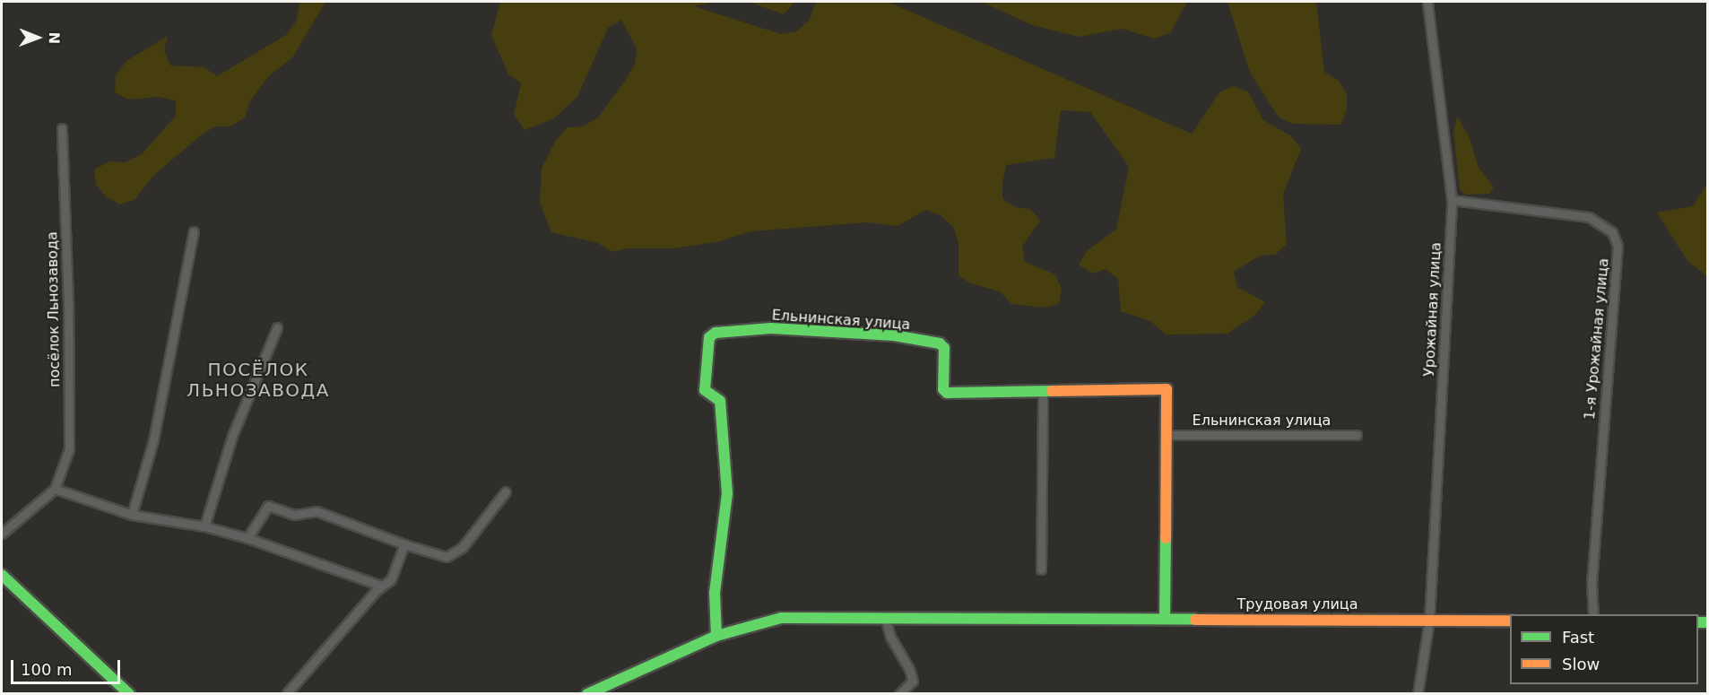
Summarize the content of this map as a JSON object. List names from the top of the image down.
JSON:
{
  "streets": {
    "main road": ["Ельнинская улица", "Трудовая улица"],
    "street": ["посёлок Льнозавода", "Урожайная улица", "1-я Урожайная улица"]
  },
  "crossings": [
    ["Урожайная улица", "1-я Урожайная улица"],
    ["Урожайная улица", "Трудовая улица"],
    ["Ельнинская улица", "Трудовая улица"]
  ],
  "districts": ["ПОСЁЛОК ЛЬНОЗАВОДА"],
  "legend": ["Fast", "Slow"],
  "scale_bar": "100 m",
  "north": "right"
}
